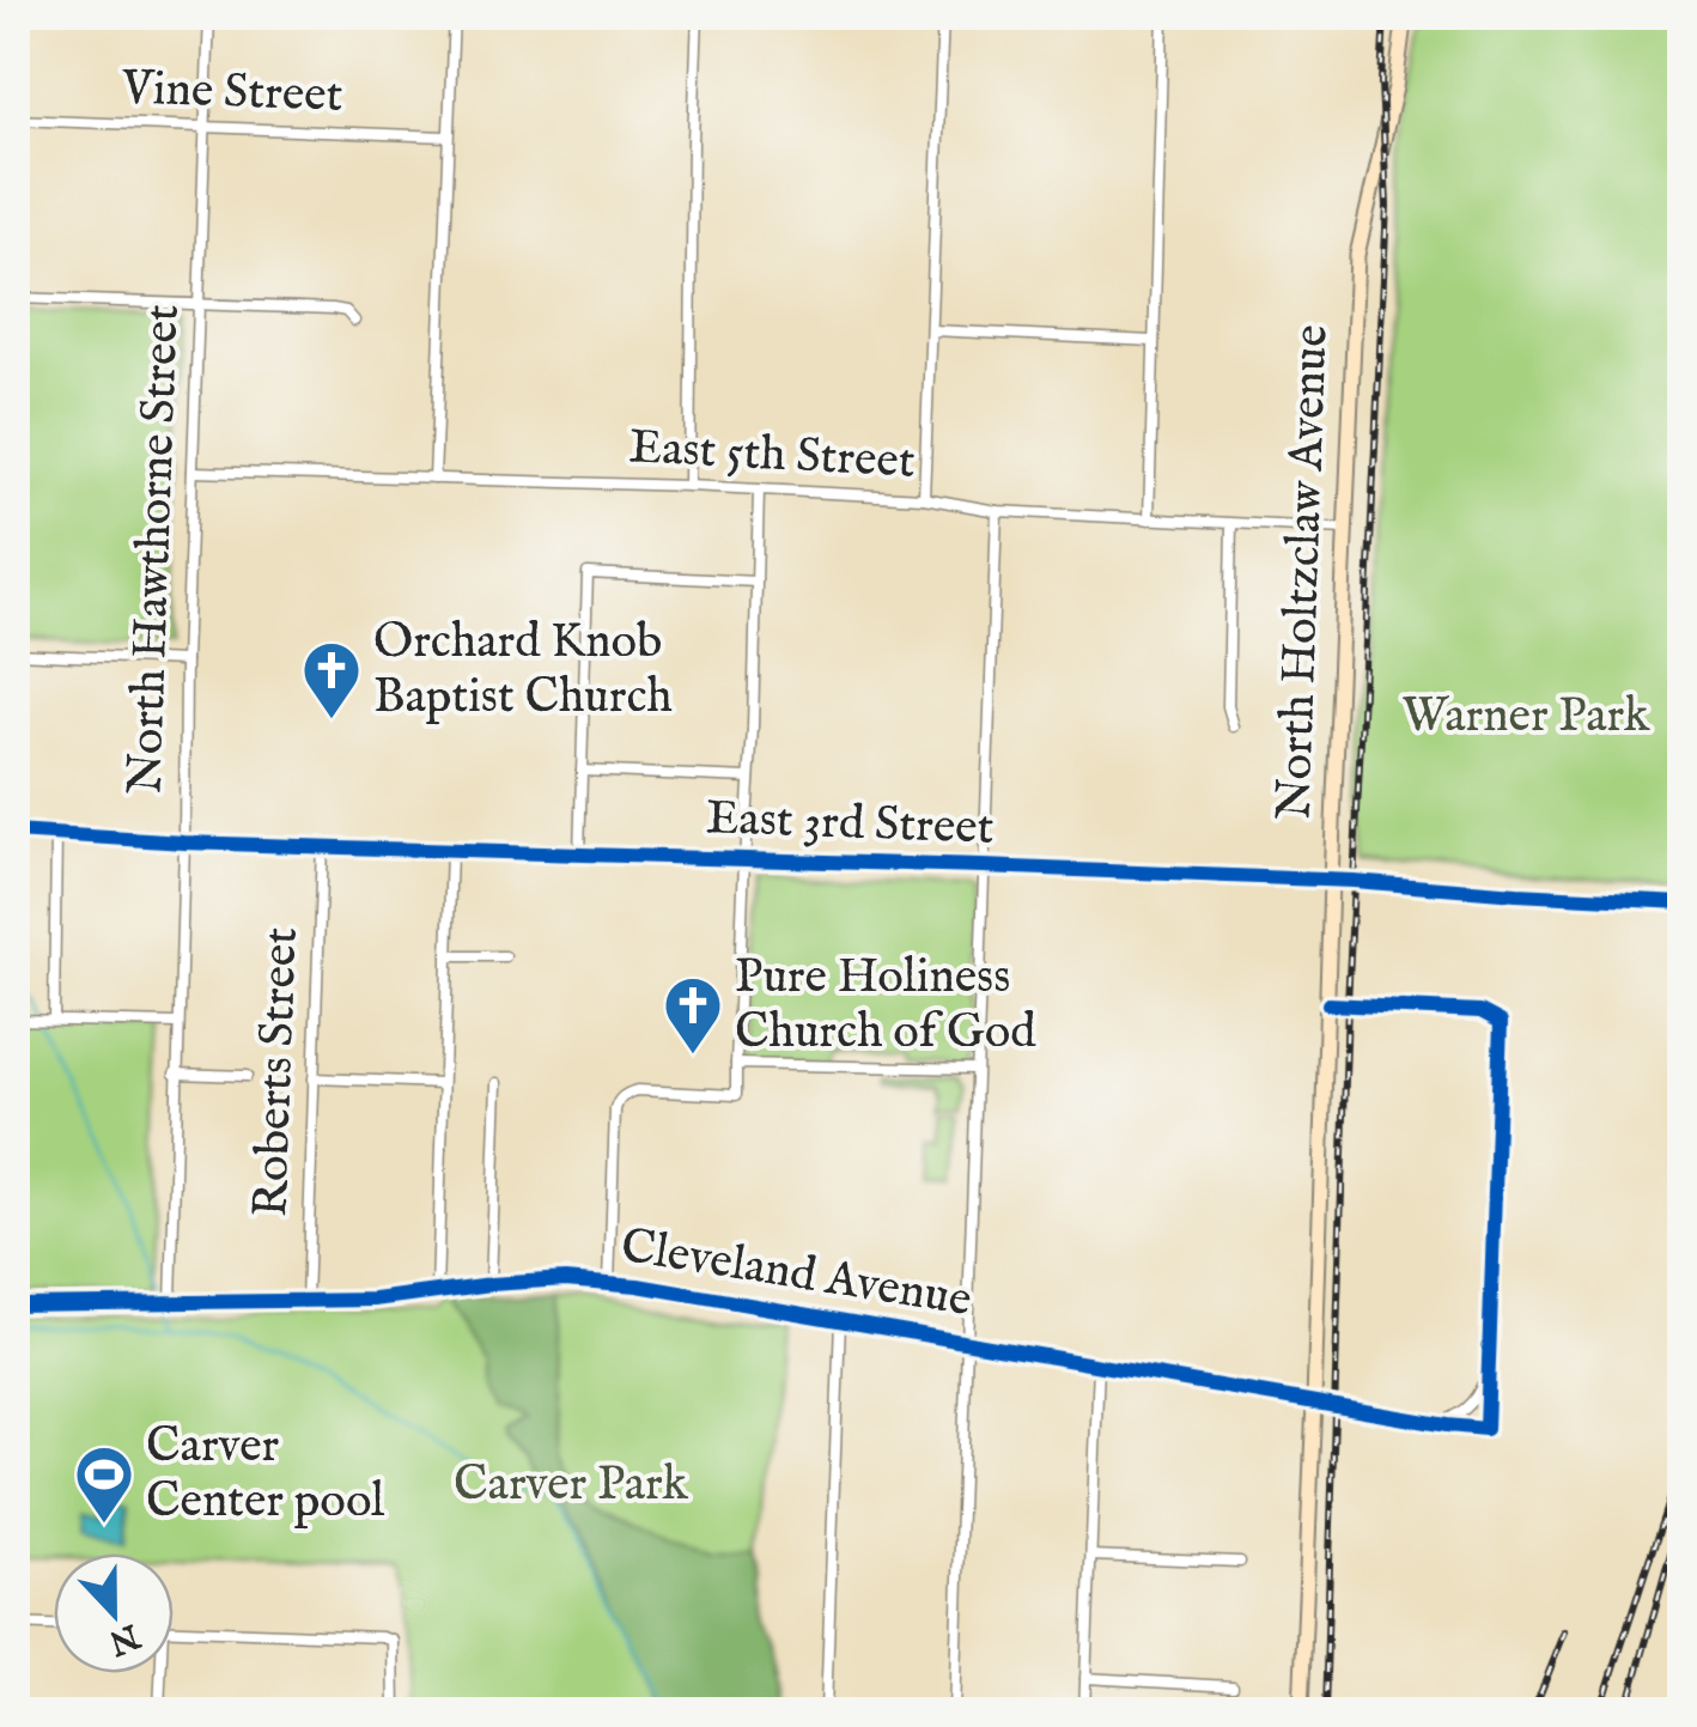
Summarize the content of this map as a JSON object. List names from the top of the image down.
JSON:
{
  "streets": {
    "main road": ["North Holtzclaw Avenue", "East 3rd Street"],
    "street": [
      "Vine Street",
      "East 5th Street",
      "North Hawthorne Street",
      "Roberts Street",
      "Cleveland Avenue"
    ]
  },
  "crossings": [
    ["Vine Street", "North Hawthorne Street"],
    ["East 5th Street", "North Hawthorne Street"],
    ["East 5th Street", "North Holtzclaw Avenue"],
    ["North Hawthorne Street", "East 3rd Street"],
    ["North Hawthorne Street", "Cleveland Avenue"],
    ["North Holtzclaw Avenue", "East 3rd Street"],
    ["North Holtzclaw Avenue", "Cleveland Avenue"],
    ["East 3rd Street", "Roberts Street"],
    ["Roberts Street", "Cleveland Avenue"]
  ],
  "parks": ["Warner Park", "Carver Park"],
  "places": {
    "church": ["Orchard Knob Baptist Church", "Pure Holiness Church of God"],
    "sports": ["Carver Center pool"]
  },
  "north": "bottom"
}
